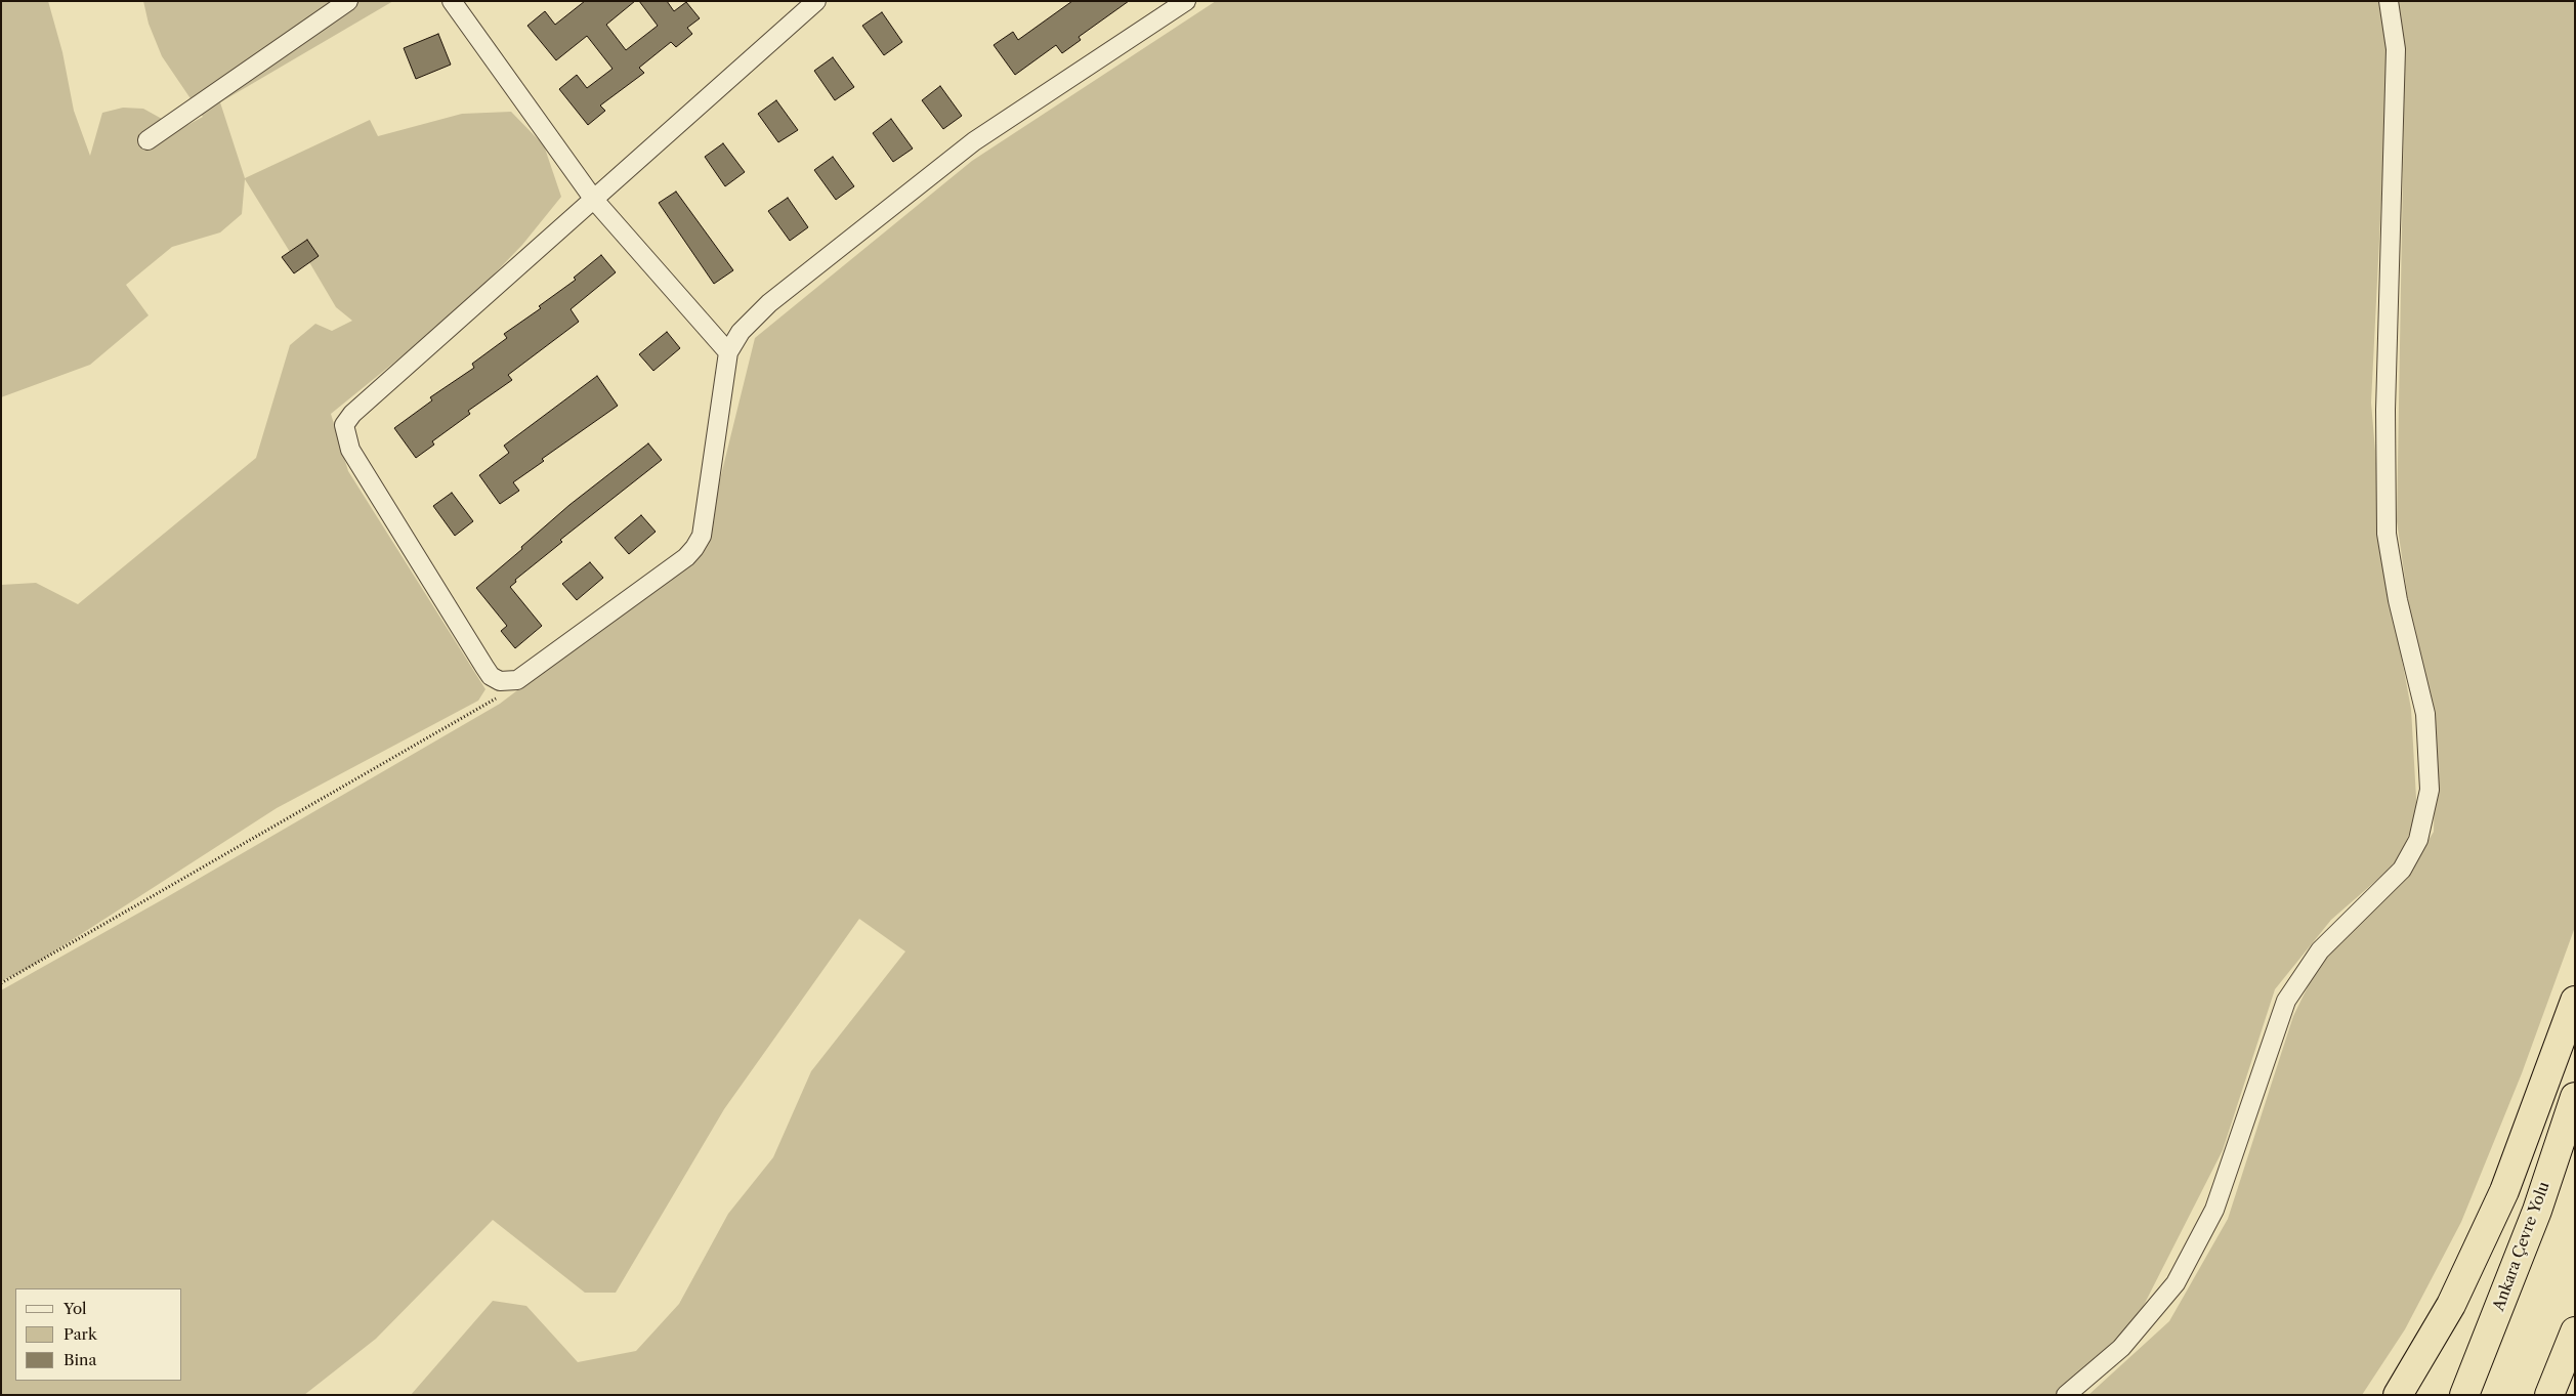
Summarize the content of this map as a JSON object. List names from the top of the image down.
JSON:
{
  "streets": {
    "highway": ["Ankara Çevre Yolu"]
  },
  "legend": ["Yol", "Park", "Bina"]
}
